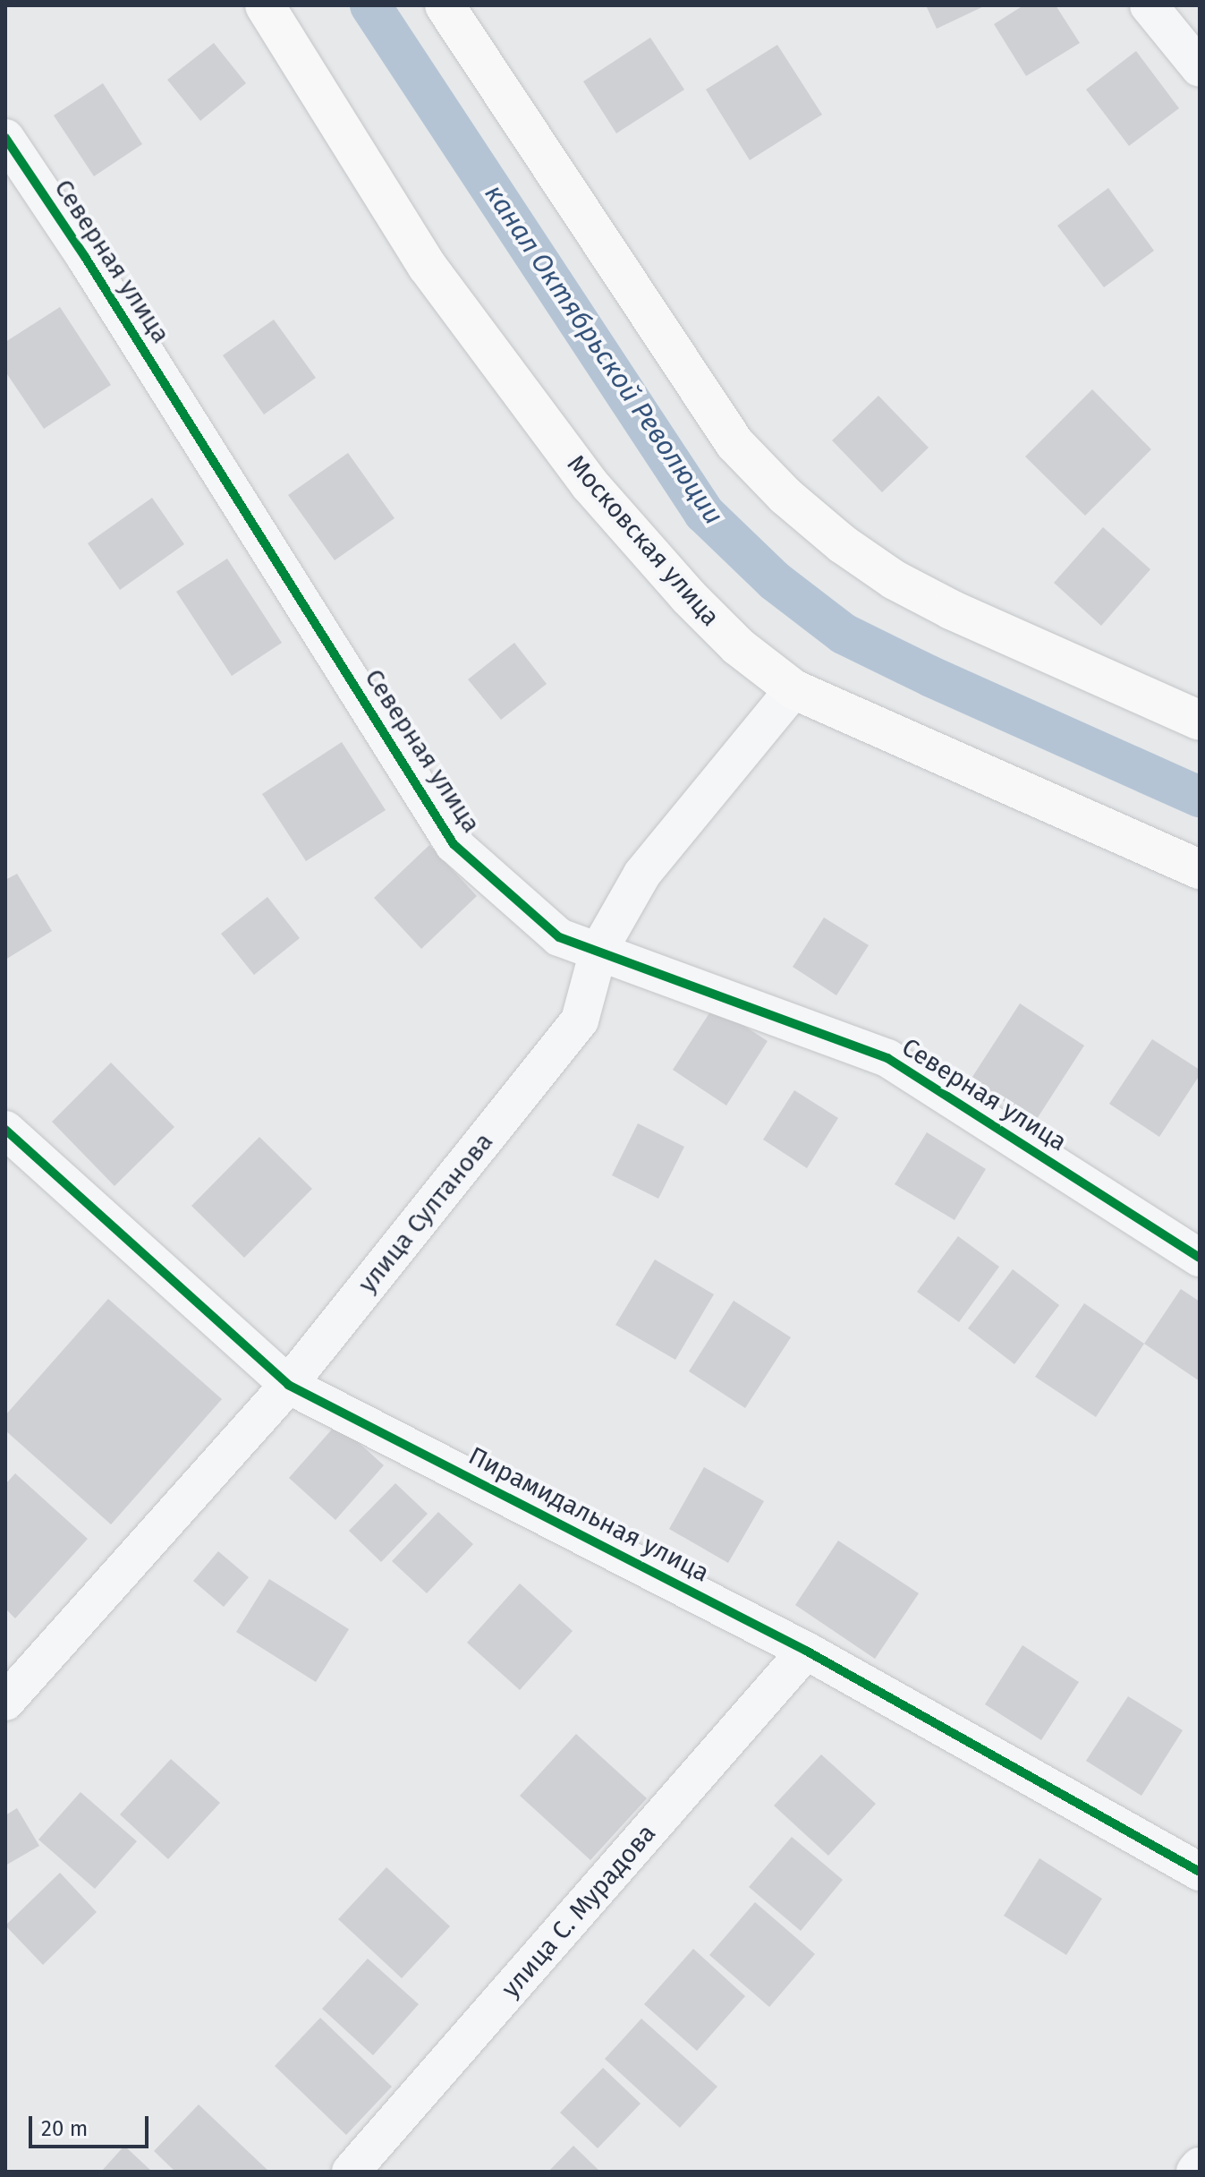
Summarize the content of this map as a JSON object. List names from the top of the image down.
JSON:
{
  "streets": {
    "main road": ["Московская улица"],
    "street": [
      "Северная улица",
      "улица Султанова",
      "Пирамидальная улица",
      "улица С. Мурадова"
    ]
  },
  "crossings": [
    ["Северная улица", "улица Султанова"],
    ["Московская улица", "улица Султанова"],
    ["улица Султанова", "Пирамидальная улица"],
    ["Пирамидальная улица", "улица С. Мурадова"]
  ],
  "water": ["канал Октябрьской Революции"],
  "scale_bar": "20 m"
}
